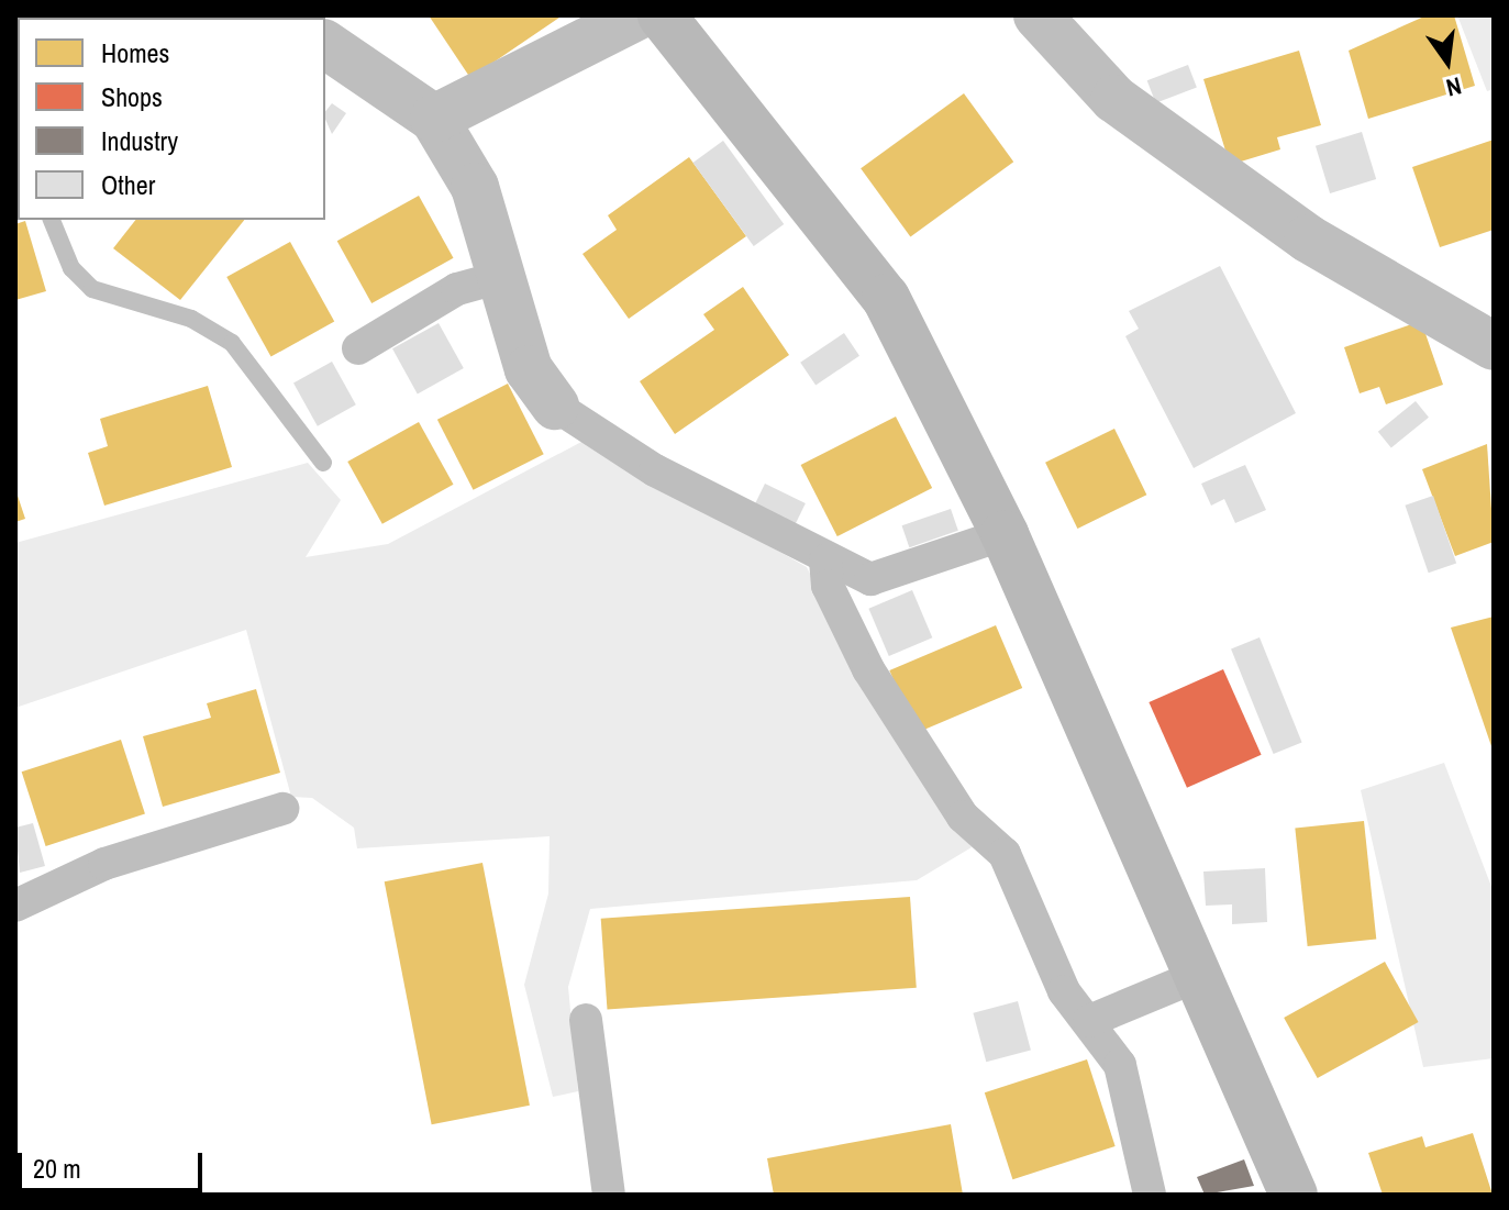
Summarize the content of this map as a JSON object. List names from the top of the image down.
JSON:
{
  "legend": [
    "Homes",
    "Shops",
    "Industry",
    "Other"
  ],
  "scale_bar": "20 m",
  "north": "bottom"
}
